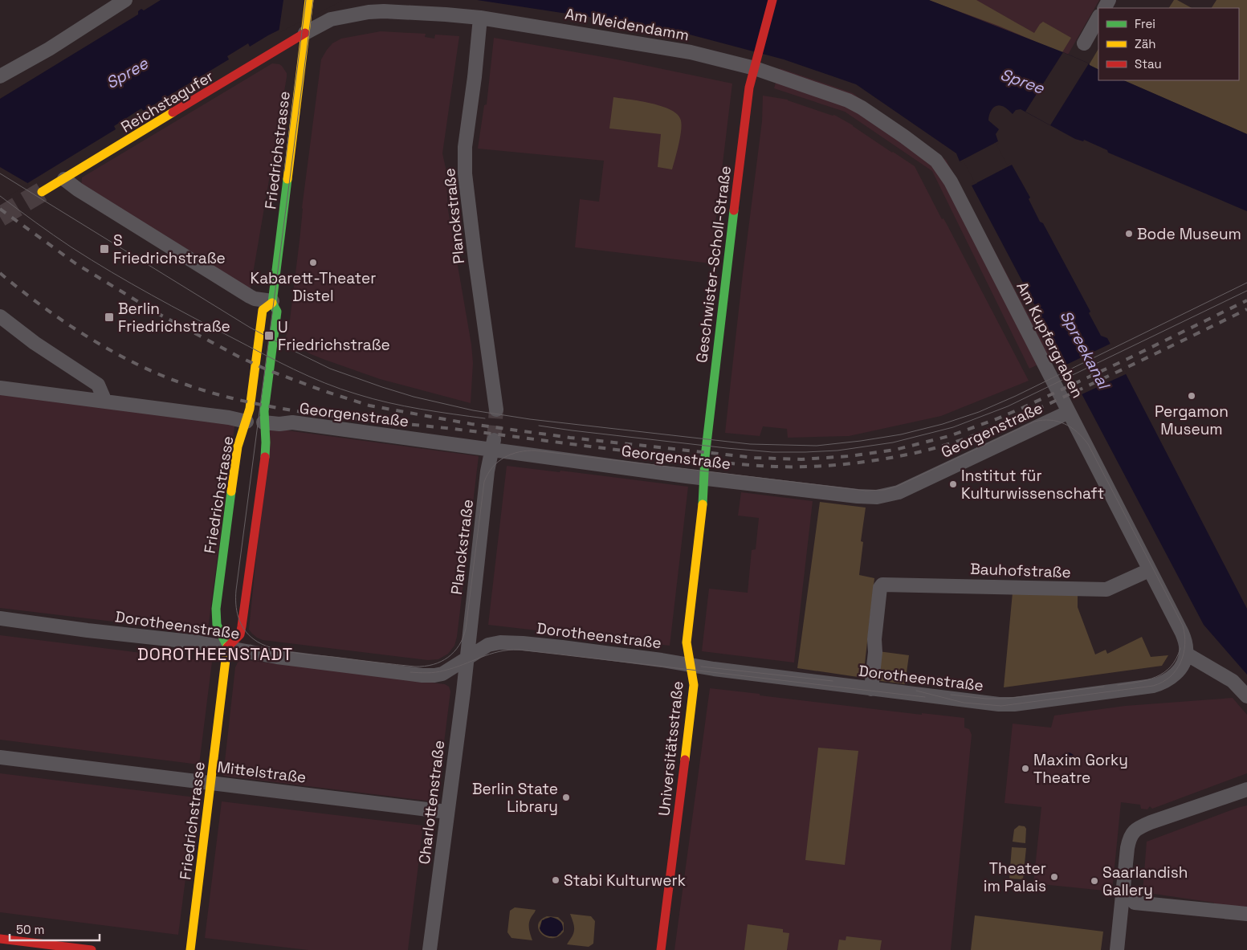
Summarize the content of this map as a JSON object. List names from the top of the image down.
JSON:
{
  "streets": {
    "main road": [
      "Reichstagufer",
      "Friedrichstrasse",
      "Geschwister-Scholl-Straße",
      "Universitätsstraße"
    ],
    "street": [
      "Am Weidendamm",
      "Planckstraße",
      "Am Kupfergraben",
      "Georgenstraße",
      "Bauhofstraße",
      "Dorotheenstraße",
      "Mittelstraße",
      "Charlottenstraße"
    ]
  },
  "crossings": [
    ["Am Weidendamm", "Reichstagufer"],
    ["Am Weidendamm", "Friedrichstrasse"],
    ["Am Weidendamm", "Planckstraße"],
    ["Am Weidendamm", "Geschwister-Scholl-Straße"],
    ["Am Weidendamm", "Am Kupfergraben"],
    ["Reichstagufer", "Friedrichstrasse"],
    ["Friedrichstrasse", "Georgenstraße"],
    ["Friedrichstrasse", "Dorotheenstraße"],
    ["Friedrichstrasse", "Mittelstraße"],
    ["Planckstraße", "Georgenstraße"],
    ["Planckstraße", "Dorotheenstraße"],
    ["Planckstraße", "Charlottenstraße"],
    ["Geschwister-Scholl-Straße", "Am Kupfergraben"],
    ["Geschwister-Scholl-Straße", "Georgenstraße"],
    ["Geschwister-Scholl-Straße", "Universitätsstraße"],
    ["Am Kupfergraben", "Georgenstraße"],
    ["Am Kupfergraben", "Bauhofstraße"],
    ["Am Kupfergraben", "Dorotheenstraße"],
    ["Georgenstraße", "Universitätsstraße"],
    ["Bauhofstraße", "Dorotheenstraße"],
    ["Dorotheenstraße", "Universitätsstraße"],
    ["Dorotheenstraße", "Charlottenstraße"],
    ["Mittelstraße", "Charlottenstraße"]
  ],
  "districts": ["DOROTHEENSTADT"],
  "water": ["Spree", "Spreekanal"],
  "places": {
    "other": [
      "Bode Museum",
      "Kabarett-Theater Distel",
      "Pergamon Museum",
      "Institut für Kulturwissenschaft",
      "Maxim Gorky Theatre",
      "Berlin State Library",
      "Theater im Palais",
      "Stabi Kulturwerk",
      "Saarlandish Gallery"
    ],
    "transit": ["S Friedrichstraße", "Berlin Friedrichstraße", "U Friedrichstraße"]
  },
  "legend": ["Frei", "Zäh", "Stau"],
  "scale_bar": "50 m"
}
